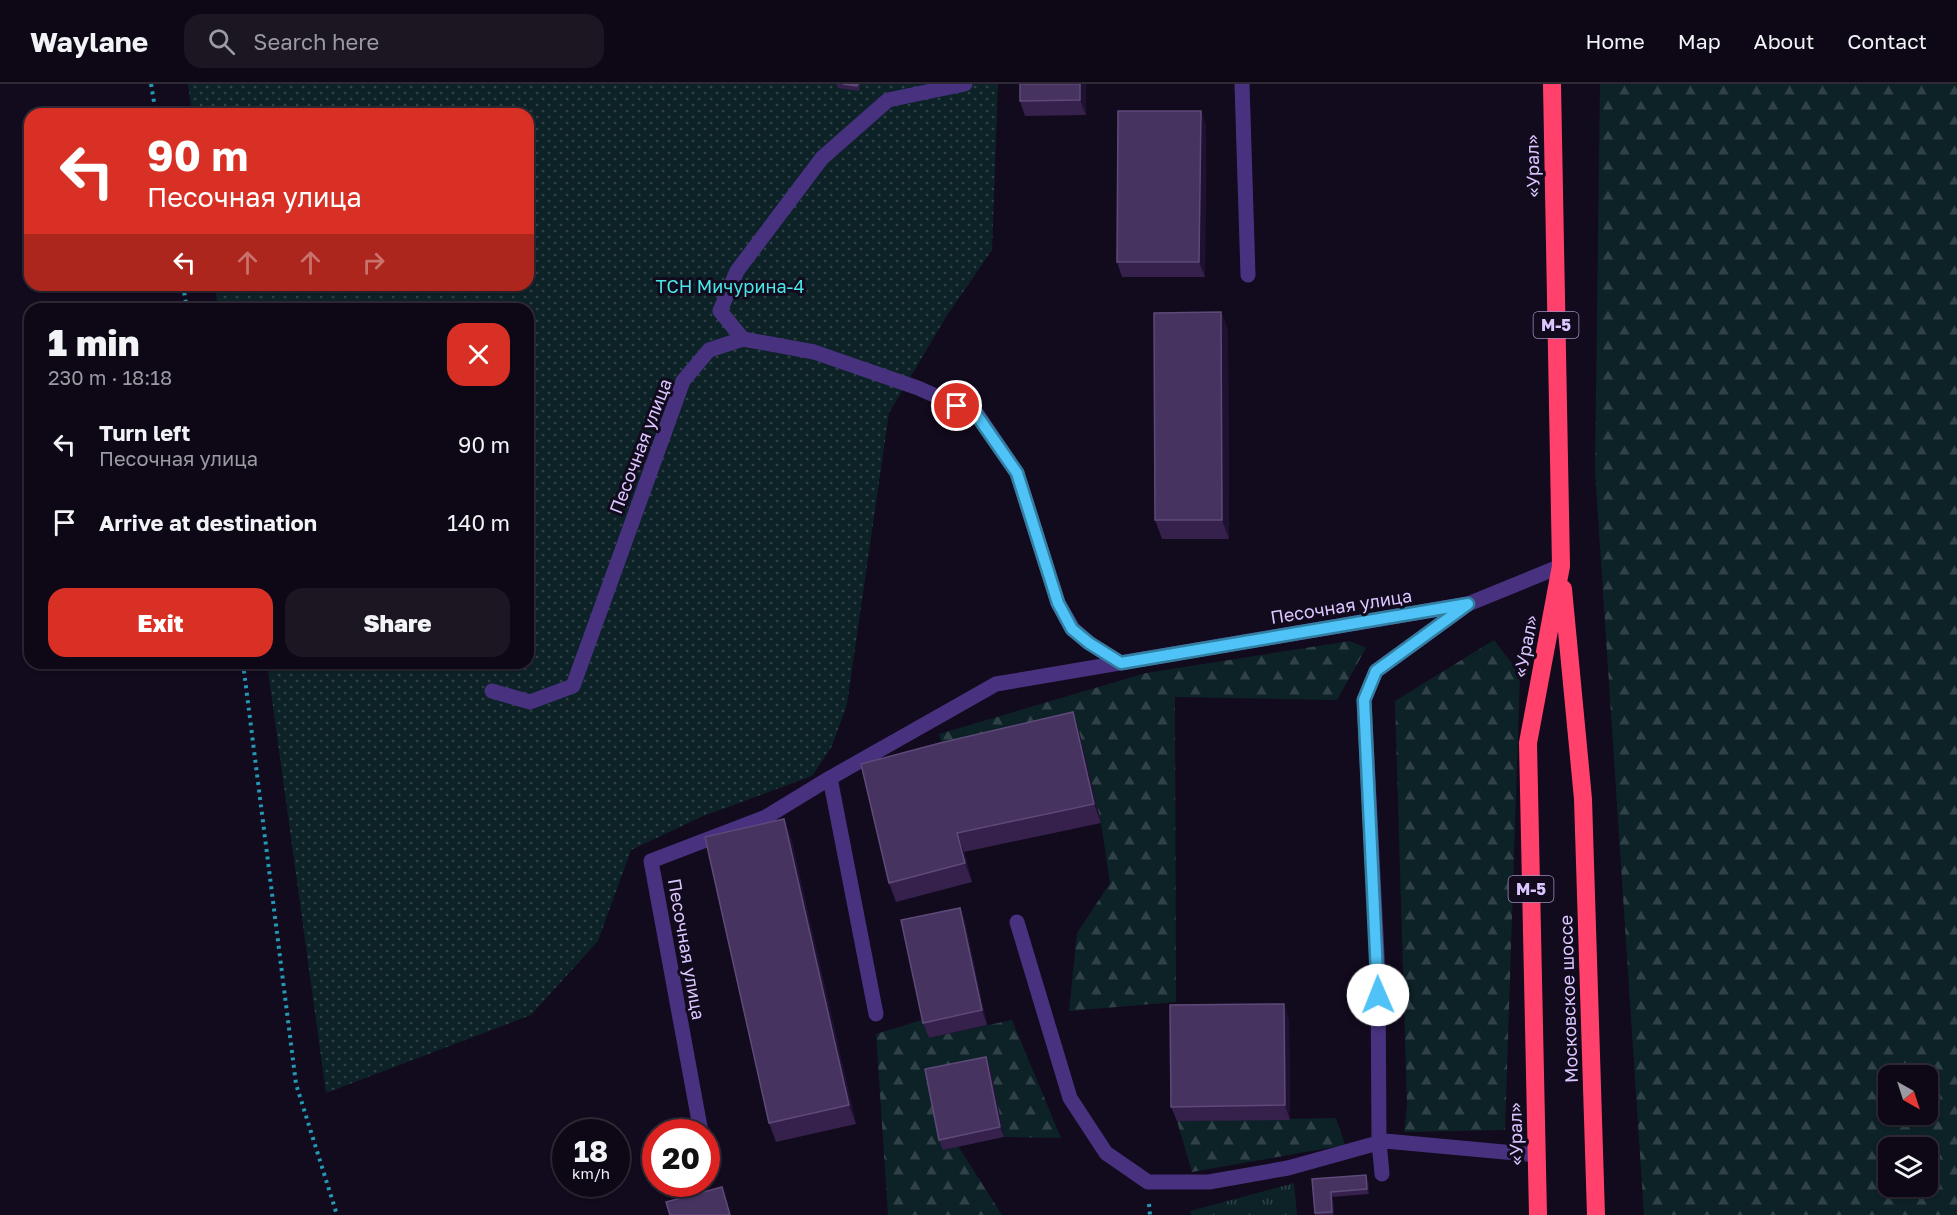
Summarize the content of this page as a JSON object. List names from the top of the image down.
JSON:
{
  "streets": {
    "highway": ["«Урал»", "М-5", "Московское шоссе"],
    "lane": ["Песочная улица"]
  },
  "crossings": [
    ["«Урал»", "Песочная улица"],
    ["«Урал»", "Московское шоссе"],
    ["Песочная улица", "Московское шоссе"]
  ],
  "parks": ["ТСН Мичурина-4"],
  "north": "bottom right",
  "page": {
    "header": "Waylane",
    "search": "Search here",
    "nav": [
      "Home",
      "Map",
      "About",
      "Contact"
    ],
    "turn": ["90 m", "Песочная улица"],
    "heading": ["1 min", "230 m · 18:18"],
    "list": [
      {
        "name": "Turn left",
        "note": "Песочная улица",
        "value": "90 m"
      },
      {
        "name": "Arrive at destination",
        "value": "140 m"
      }
    ],
    "buttons": ["Exit", "Share"],
    "speed": "18 km/h",
    "limit": "20"
  }
}
